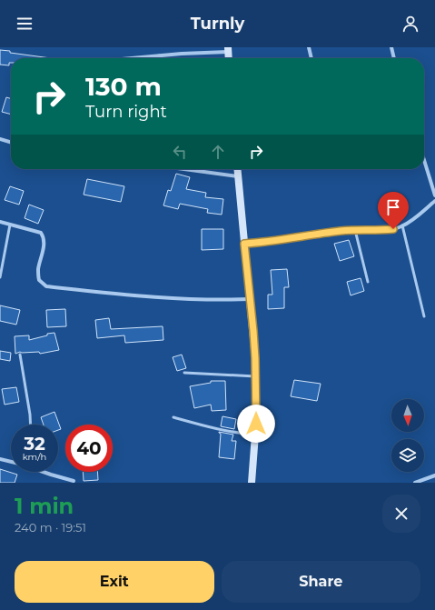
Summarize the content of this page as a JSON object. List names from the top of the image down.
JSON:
{
  "north": "bottom",
  "page": {
    "header": "Turnly",
    "turn": ["130 m", "Turn right"],
    "speed": "32 km/h",
    "limit": "40",
    "heading": ["1 min", "240 m · 19:51"],
    "buttons": ["Exit", "Share"]
  }
}
